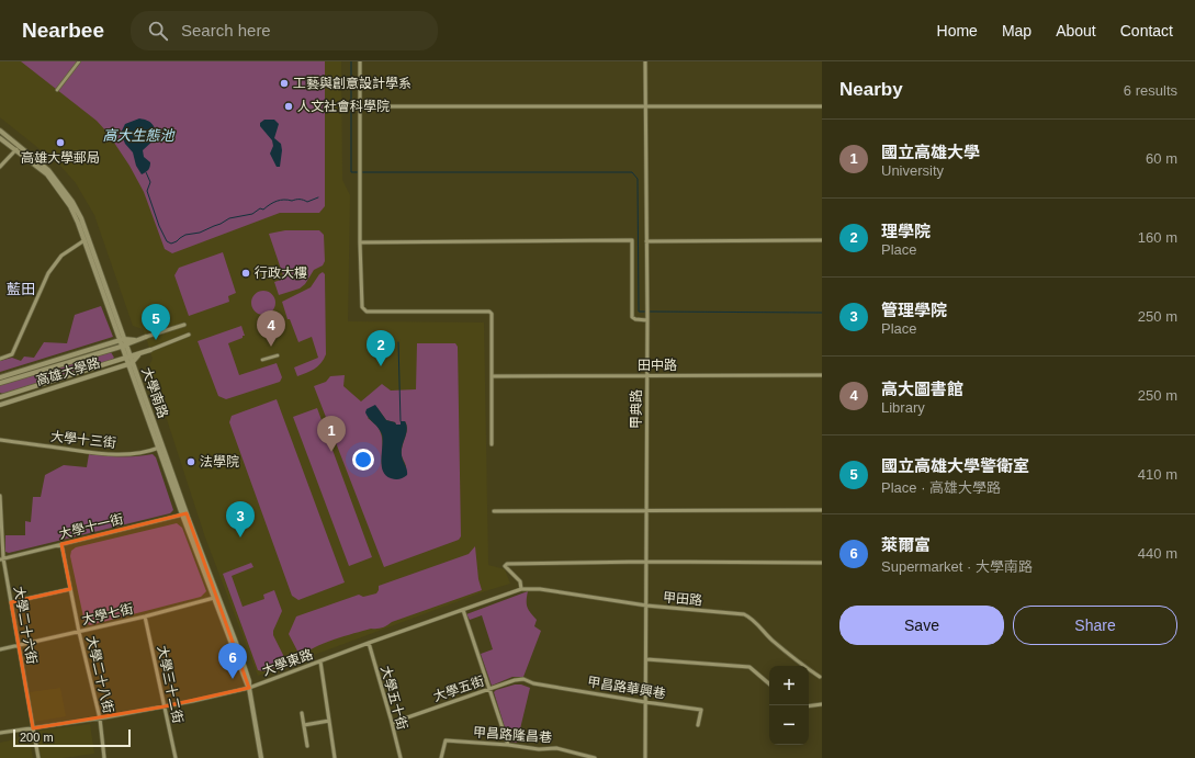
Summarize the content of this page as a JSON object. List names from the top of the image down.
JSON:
{
  "streets": {
    "street": [
      "田中路",
      "高雄大學路",
      "大學南路",
      "甲典路",
      "大學十三街",
      "大學十一街",
      "甲田路",
      "大學七街",
      "大學二十六街",
      "大學東路",
      "大學二十八街",
      "大學三十二街",
      "甲昌路華興巷",
      "大學五街",
      "大學五十街",
      "甲昌路隆昌巷"
    ]
  },
  "crossings": [
    ["田中路", "甲典路"],
    ["高雄大學路", "大學南路"],
    ["大學南路", "大學十三街"],
    ["大學南路", "大學十一街"],
    ["大學南路", "大學七街"],
    ["大學南路", "大學東路"],
    ["甲典路", "甲田路"],
    ["甲典路", "甲昌路華興巷"],
    ["大學十一街", "大學二十六街"],
    ["大學十一街", "大學二十八街"],
    ["甲田路", "大學東路"],
    ["大學七街", "大學二十六街"],
    ["大學七街", "大學二十八街"],
    ["大學七街", "大學三十二街"],
    ["大學二十六街", "大學東路"],
    ["大學東路", "大學二十八街"],
    ["大學東路", "大學三十二街"],
    ["大學東路", "大學五十街"],
    ["甲昌路華興巷", "大學五街"],
    ["大學五街", "大學五十街"]
  ],
  "districts": ["藍田"],
  "water": ["高大生態池"],
  "places": [
    "工藝與創意設計學系",
    "人文社會科學院",
    "高雄大學郵局",
    "行政大樓",
    "法學院"
  ],
  "scale_bar": "200 m",
  "page": {
    "header": "Nearbee",
    "search": "Search here",
    "nav": [
      "Home",
      "Map",
      "About",
      "Contact"
    ],
    "heading": ["Nearby", "6 results"],
    "list": [
      {
        "mark": "1",
        "name": "國立高雄大學",
        "note": "University",
        "value": "60 m"
      },
      {
        "mark": "2",
        "name": "理學院",
        "note": "Place",
        "value": "160 m"
      },
      {
        "mark": "3",
        "name": "管理學院",
        "note": "Place",
        "value": "250 m"
      },
      {
        "mark": "4",
        "name": "高大圖書館",
        "note": "Library",
        "value": "250 m"
      },
      {
        "mark": "5",
        "name": "國立高雄大學警衛室",
        "note": "Place · 高雄大學路",
        "value": "410 m"
      },
      {
        "mark": "6",
        "name": "萊爾富",
        "note": "Supermarket · 大學南路",
        "value": "440 m"
      }
    ],
    "pins": [
      "5",
      "4",
      "2",
      "1",
      "3",
      "6"
    ],
    "buttons": ["Save", "Share"],
    "map_buttons": ["+", "−"],
    "scale": "200 m"
  }
}
